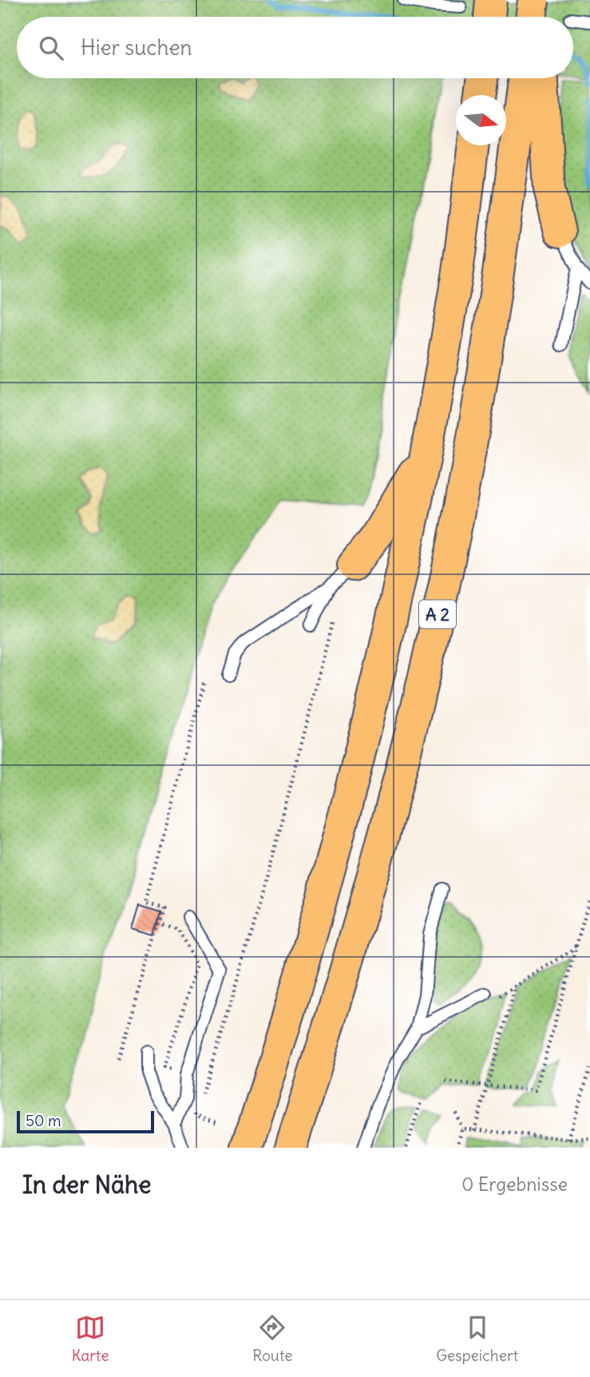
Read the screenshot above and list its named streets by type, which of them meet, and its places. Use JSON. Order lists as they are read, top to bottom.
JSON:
{
  "streets": {
    "highway": ["A 2"]
  },
  "scale_bar": "50 m",
  "north": "right",
  "page": {
    "search": "Hier suchen",
    "scale": "50 m",
    "heading": ["In der Nähe", "0 Ergebnisse"],
    "nav": ["Karte", "Route", "Gespeichert"]
  }
}
